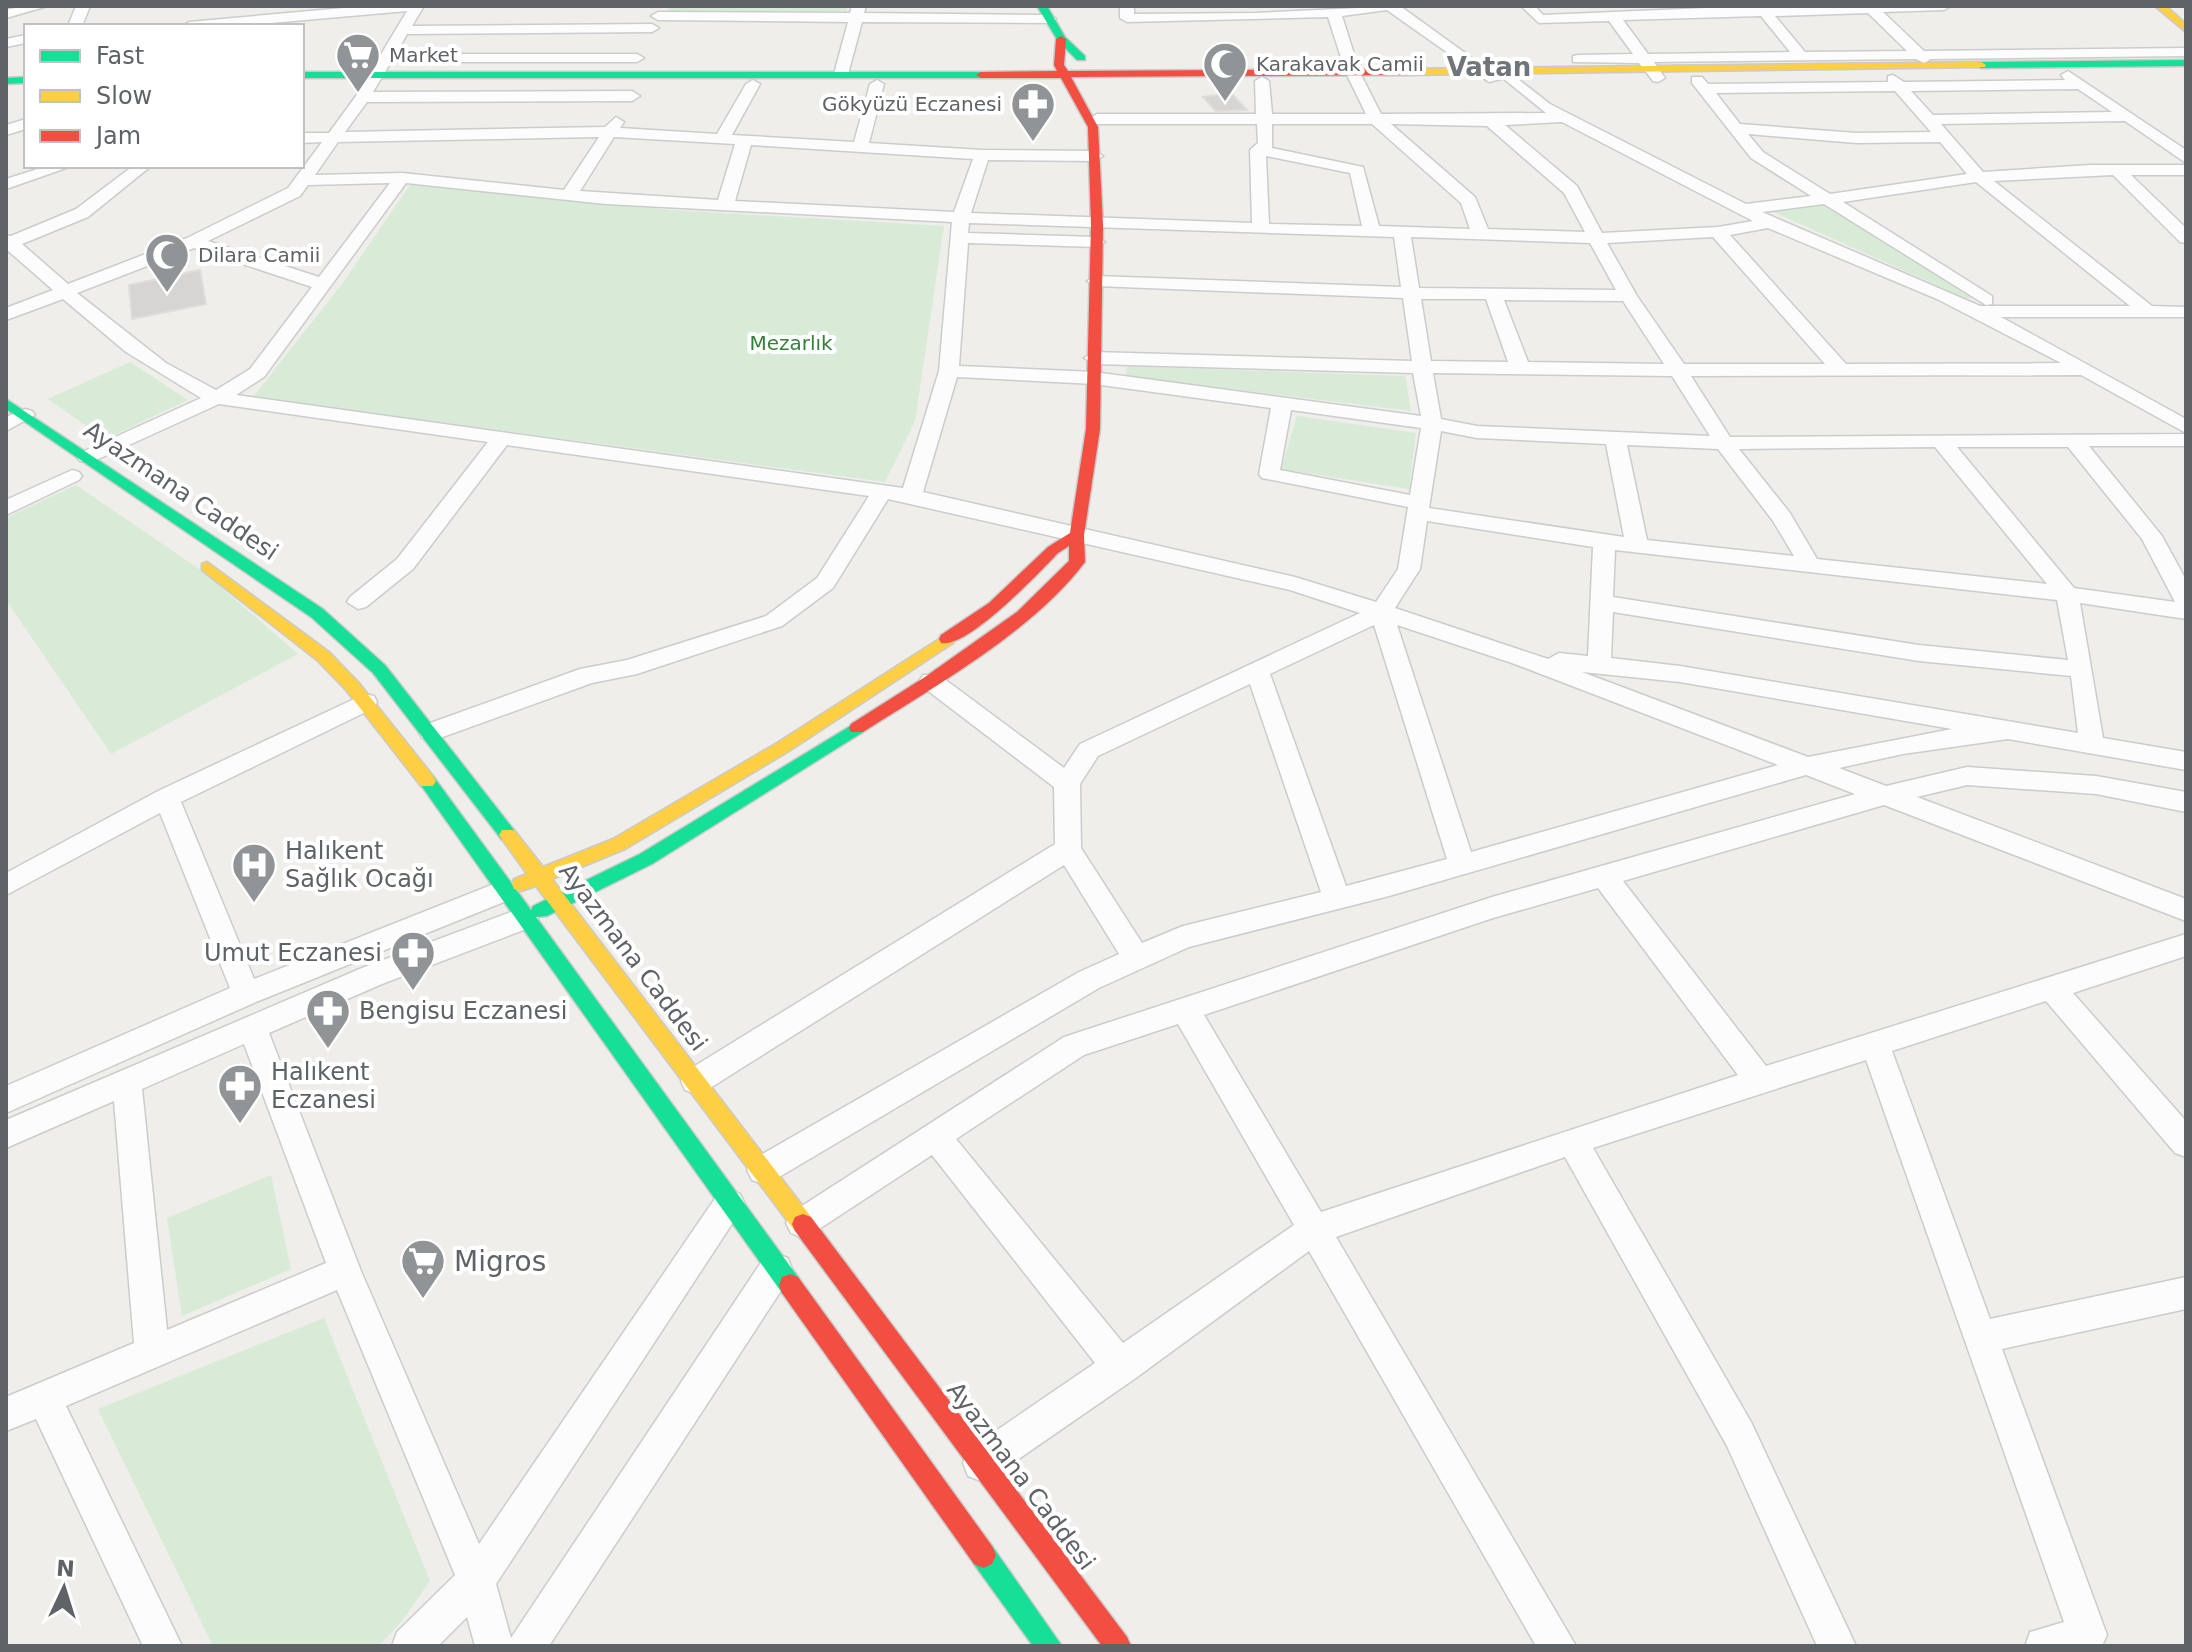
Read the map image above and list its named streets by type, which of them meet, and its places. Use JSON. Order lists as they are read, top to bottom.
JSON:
{
  "streets": {
    "street": ["Ayazmana Caddesi"]
  },
  "districts": ["Vatan"],
  "parks": ["Mezarlık"],
  "places": {
    "supermarket": ["Market", "Migros"],
    "mosque": ["Karakavak Camii", "Dilara Camii"],
    "pharmacy": [
      "Gökyüzü Eczanesi",
      "Umut Eczanesi",
      "Bengisu Eczanesi",
      "Halıkent Eczanesi"
    ],
    "hospital": ["Halıkent Sağlık Ocağı"]
  },
  "legend": ["Fast", "Slow", "Jam"],
  "north": "top"
}
